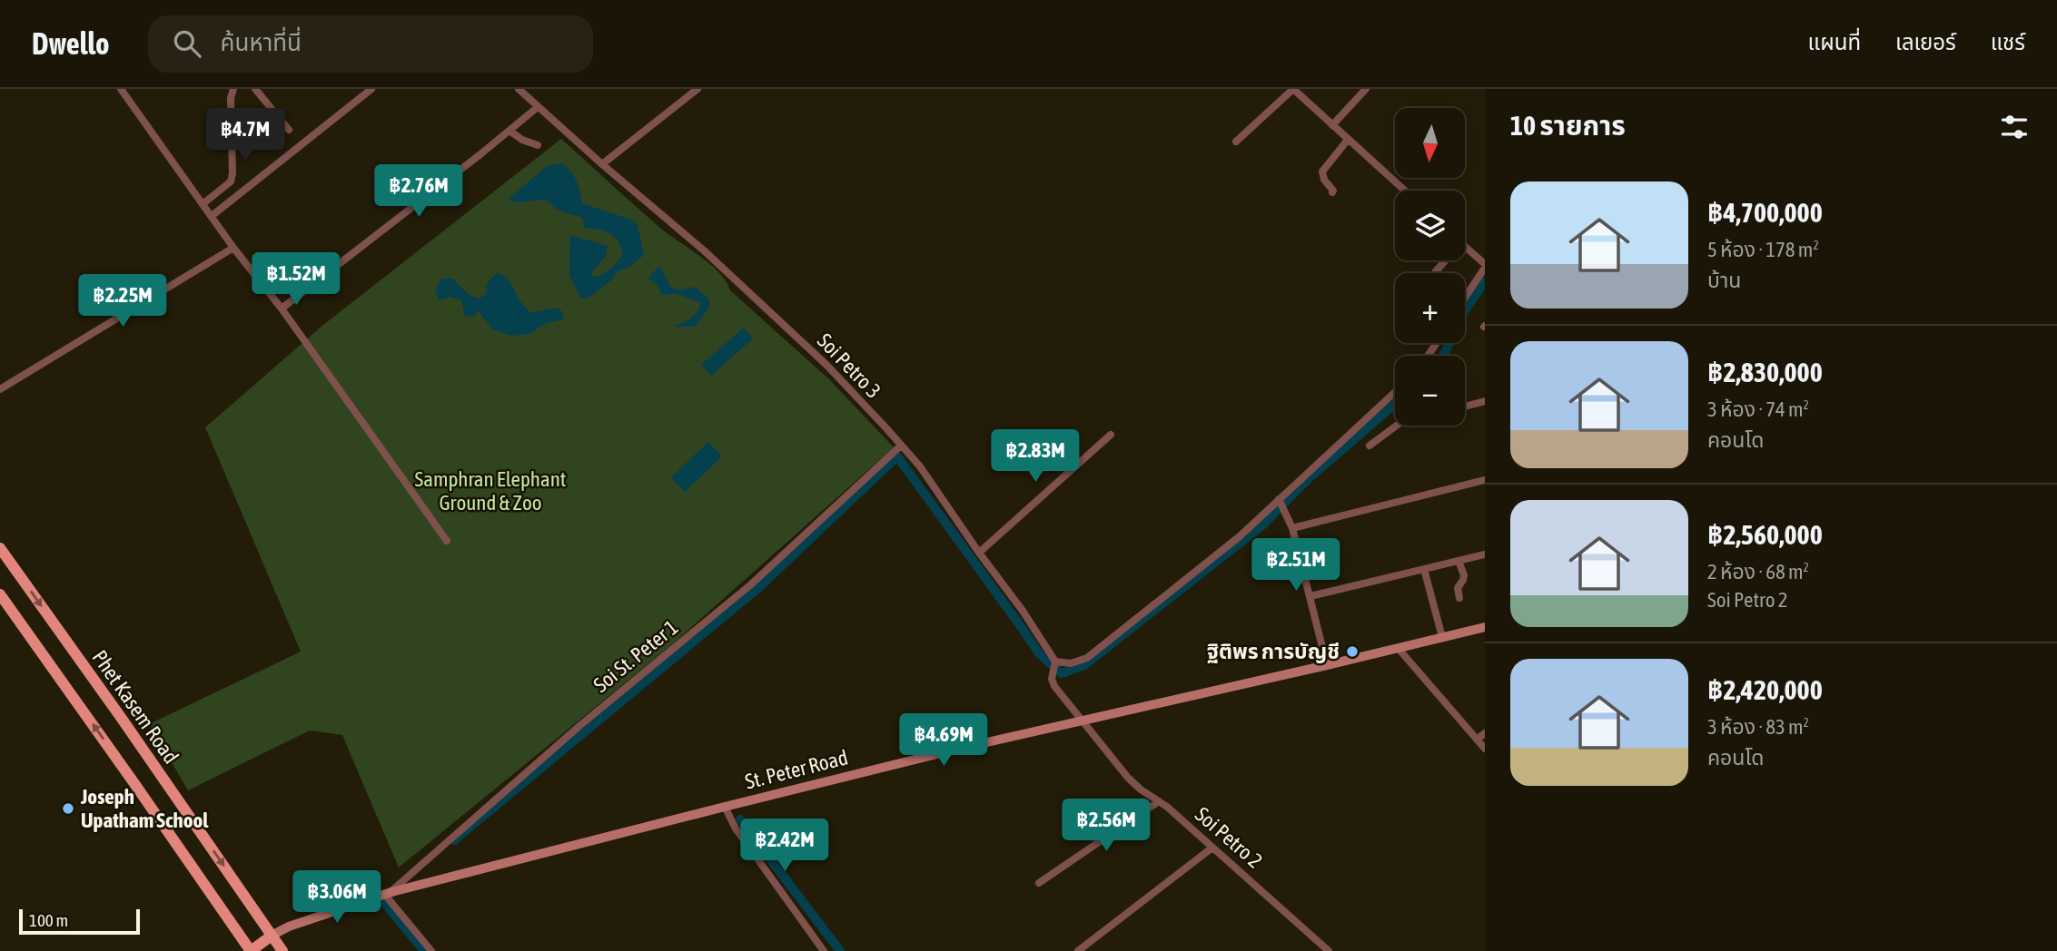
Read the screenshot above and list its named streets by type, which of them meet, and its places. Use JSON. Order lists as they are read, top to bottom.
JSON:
{
  "streets": {
    "main road": ["Phet Kasem Road"],
    "street": [
      "Soi Petro 3",
      "Soi St. Peter 1",
      "St. Peter Road",
      "Soi Petro 2"
    ]
  },
  "crossings": [
    ["Soi Petro 3", "Soi St. Peter 1"],
    ["Soi St. Peter 1", "St. Peter Road"],
    ["Phet Kasem Road", "St. Peter Road"],
    ["St. Peter Road", "Soi Petro 2"]
  ],
  "parks": ["Samphran Elephant Ground & Zoo"],
  "places": ["ฐิติพร การบัญชี", "Joseph Upatham School"],
  "scale_bar": "100 m",
  "north": "bottom",
  "page": {
    "header": "Dwello",
    "search": "ค้นหาที่นี่",
    "nav": ["แผนที่", "เลเยอร์", "แชร์"],
    "heading": "10 รายการ",
    "map_buttons": ["+", "−"],
    "price": [
      "฿4.7M",
      "฿2.76M",
      "฿1.52M",
      "฿2.25M",
      "฿2.83M",
      "฿2.51M",
      "฿4.69M",
      "฿2.56M",
      "฿2.42M",
      "฿3.06M"
    ],
    "list": [
      {
        "name": "฿4,700,000",
        "note": "5 ห้อง · 178 m² · บ้าน"
      },
      {
        "name": "฿2,830,000",
        "note": "3 ห้อง · 74 m² · คอนโด"
      },
      {
        "name": "฿2,560,000",
        "note": "2 ห้อง · 68 m² · Soi Petro 2"
      },
      {
        "name": "฿2,420,000",
        "note": "3 ห้อง · 83 m² · คอนโด"
      }
    ],
    "scale": "100 m"
  }
}
